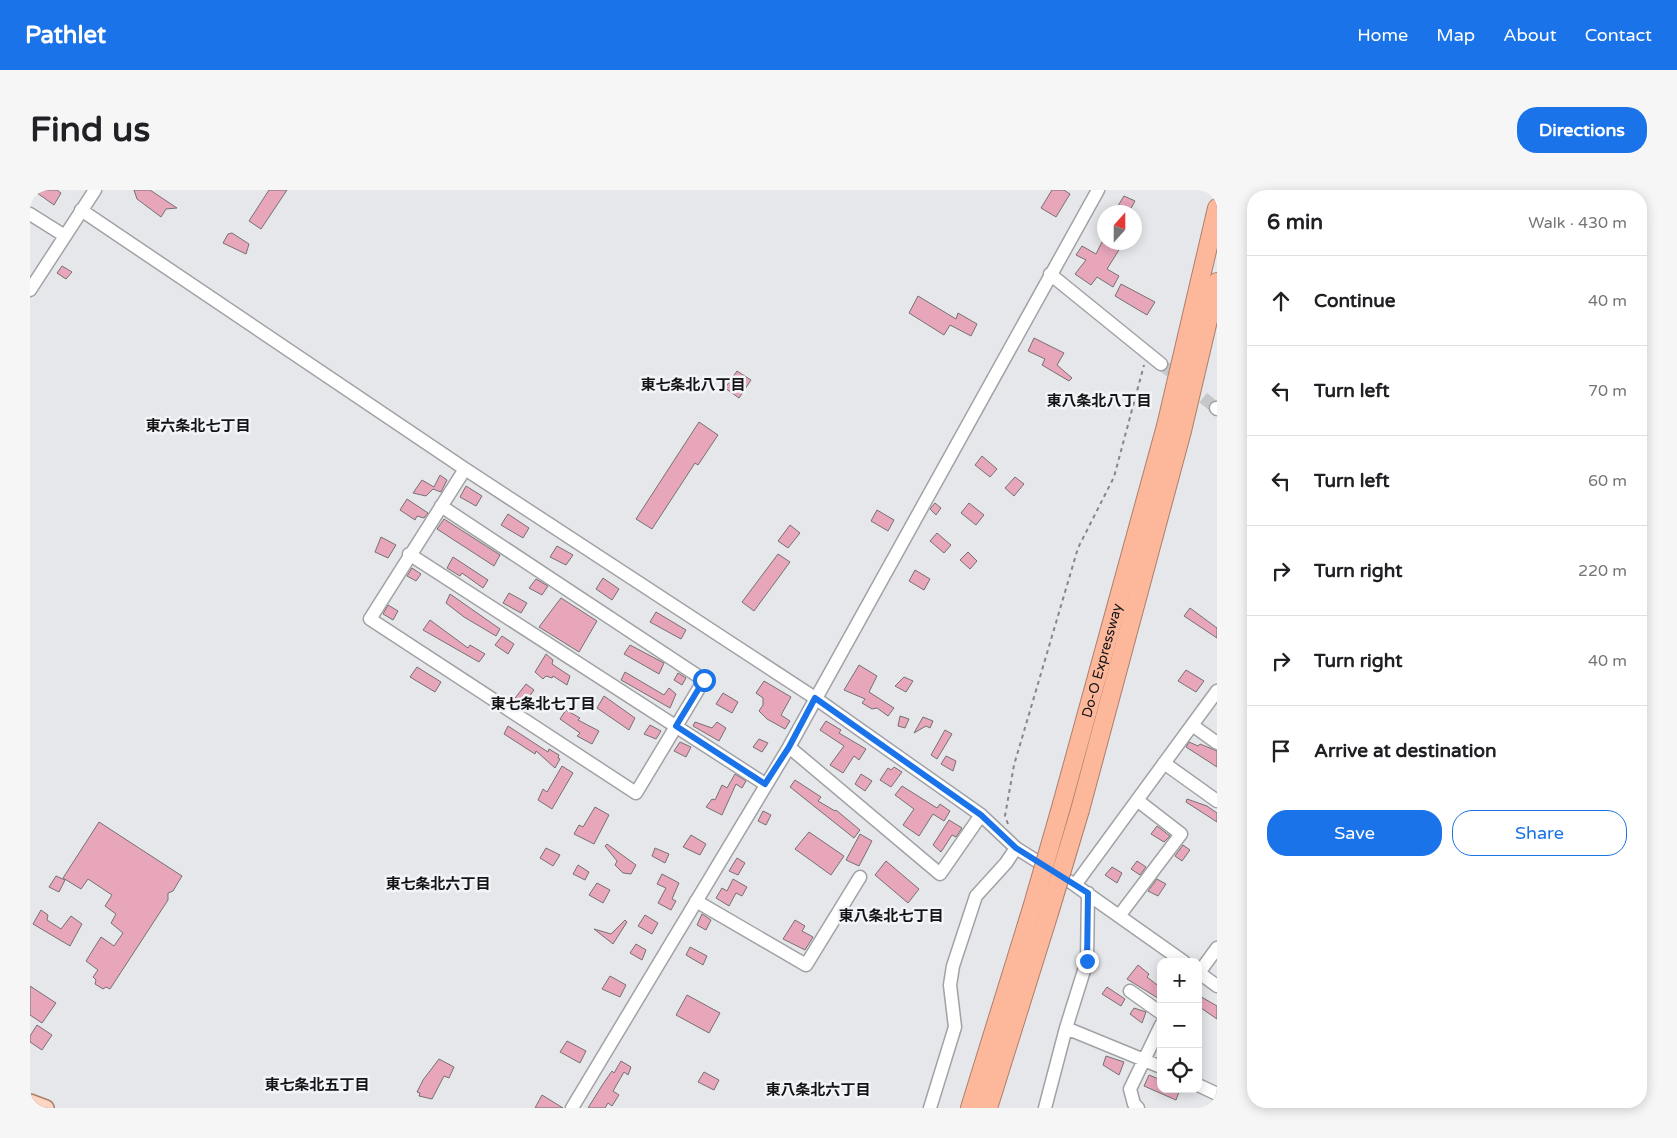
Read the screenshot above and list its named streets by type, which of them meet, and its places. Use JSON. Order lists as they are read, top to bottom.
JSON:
{
  "streets": {
    "highway": ["Do-O Expressway"]
  },
  "districts": [
    "東七条北八丁目",
    "東八条北八丁目",
    "東六条北七丁目",
    "東七条北七丁目",
    "東七条北六丁目",
    "東八条北七丁目",
    "東七条北五丁目",
    "東八条北六丁目"
  ],
  "north": "top",
  "page": {
    "header": "Pathlet",
    "nav": [
      "Home",
      "Map",
      "About",
      "Contact"
    ],
    "buttons": [
      "Directions",
      ["Save", "Share"]
    ],
    "title": "Find us",
    "heading": ["6 min", "Walk · 430 m"],
    "list": [
      ["Continue", "40 m"],
      ["Turn left", "70 m"],
      ["Turn left", "60 m"],
      ["Turn right", "220 m"],
      ["Turn right", "40 m"],
      "Arrive at destination"
    ],
    "map_buttons": ["+", "−"]
  }
}
